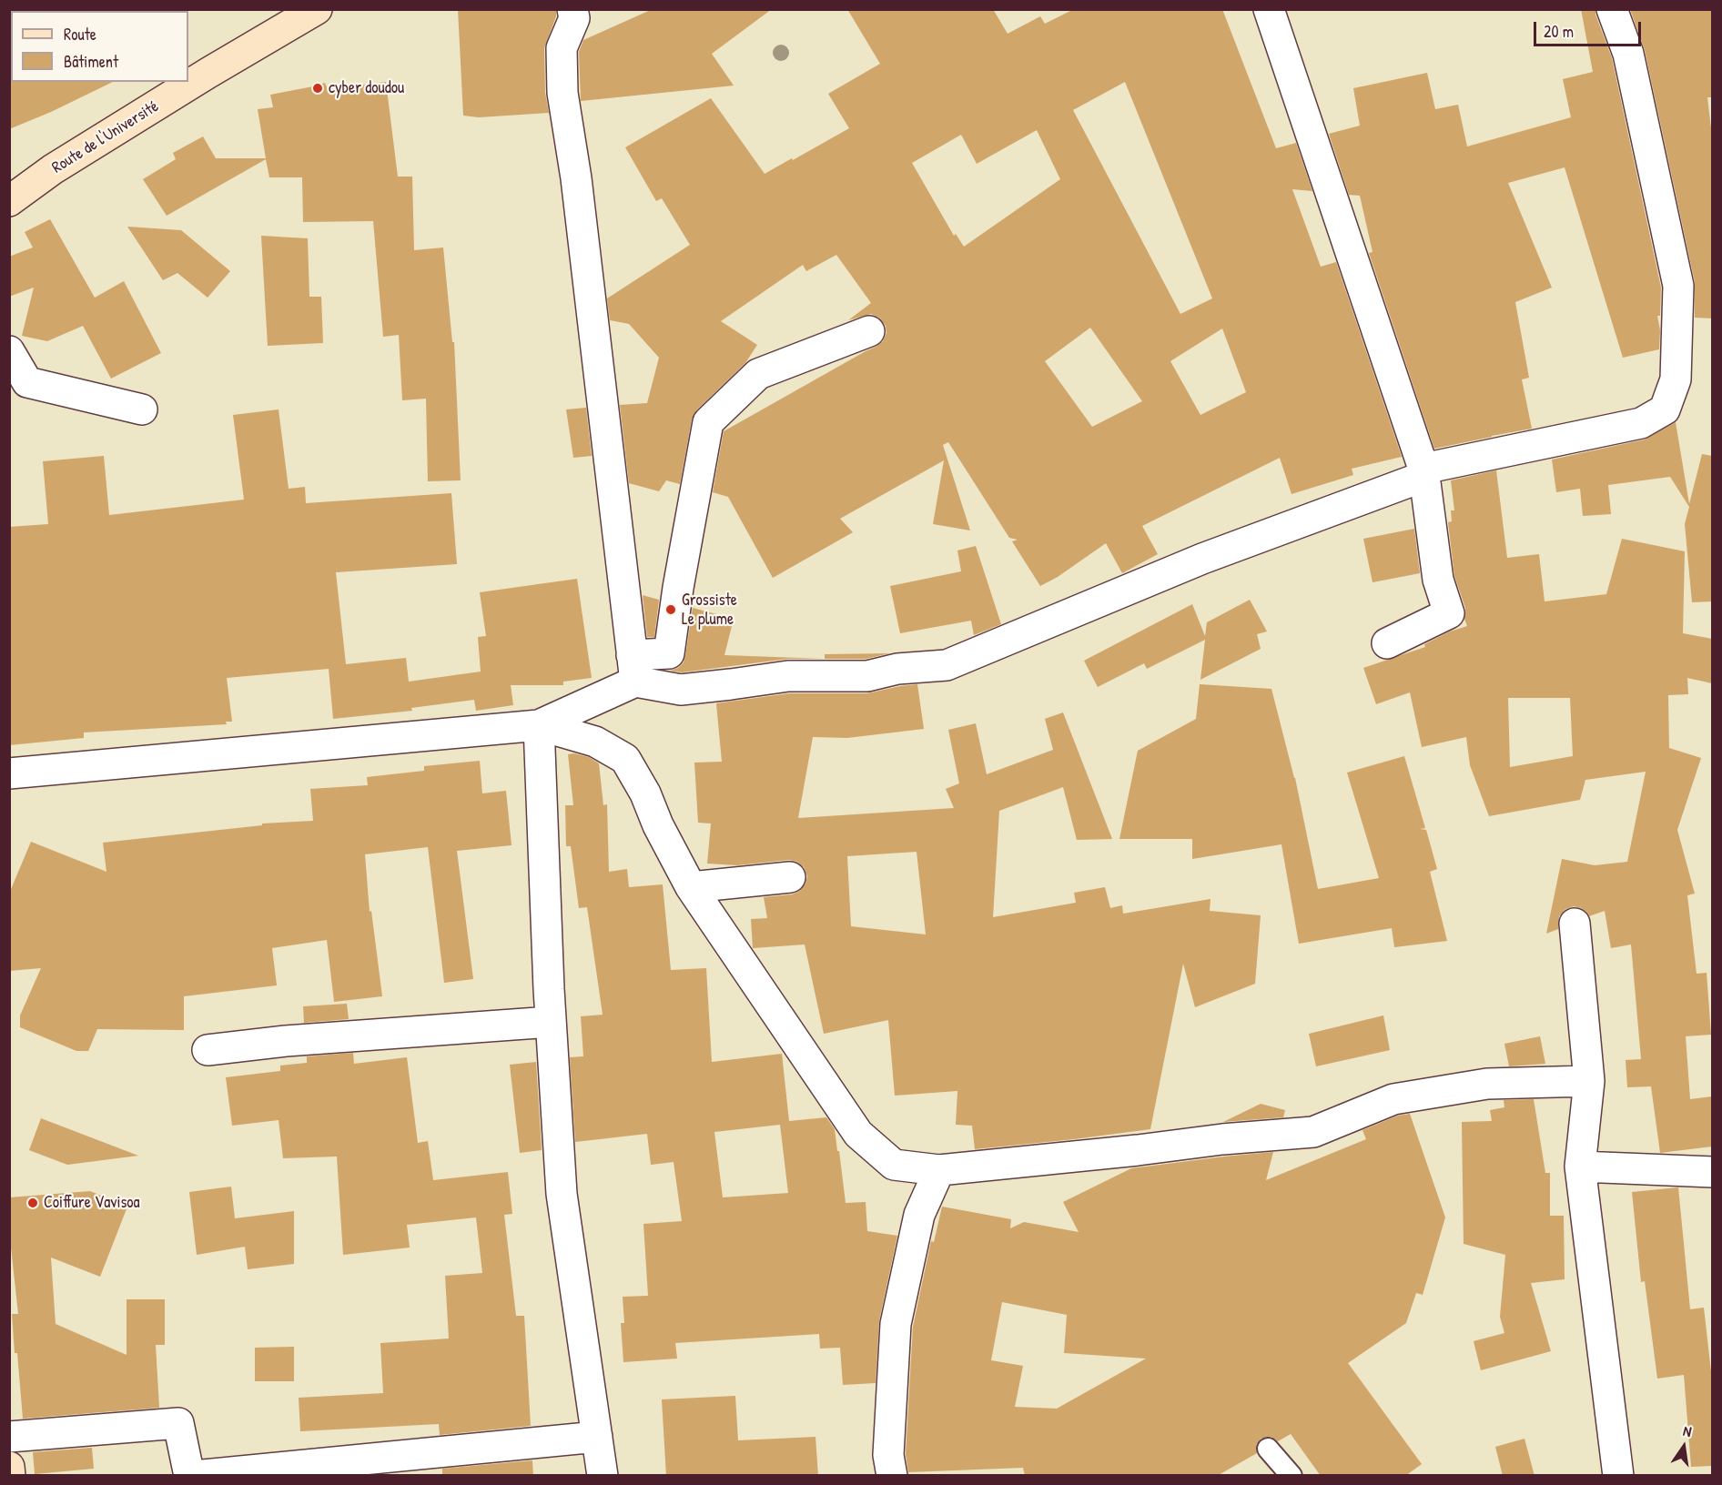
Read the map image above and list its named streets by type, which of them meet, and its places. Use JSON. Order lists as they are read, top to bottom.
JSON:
{
  "streets": {
    "main road": ["Route de l'Université"]
  },
  "places": ["cyber doudou", "Grossiste Le plume", "Coiffure Vavisoa"],
  "legend": ["Route", "Bâtiment"],
  "scale_bar": "20 m",
  "north": "top"
}
